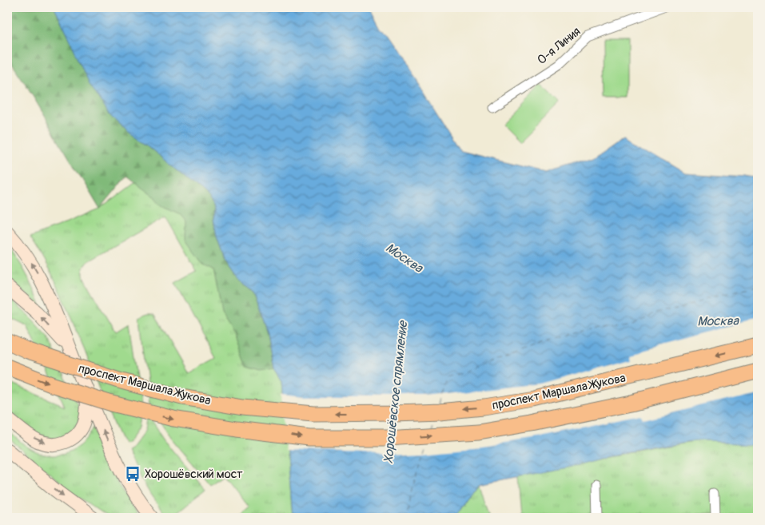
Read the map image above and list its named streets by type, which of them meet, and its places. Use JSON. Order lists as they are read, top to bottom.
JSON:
{
  "streets": {
    "main road": ["проспект Маршала Жукова"],
    "street": ["0-я Линия"]
  },
  "water": ["Москва", "Хорошёвское спрямление"],
  "places": {
    "bus stop": ["Хорошёвский мост"]
  }
}
